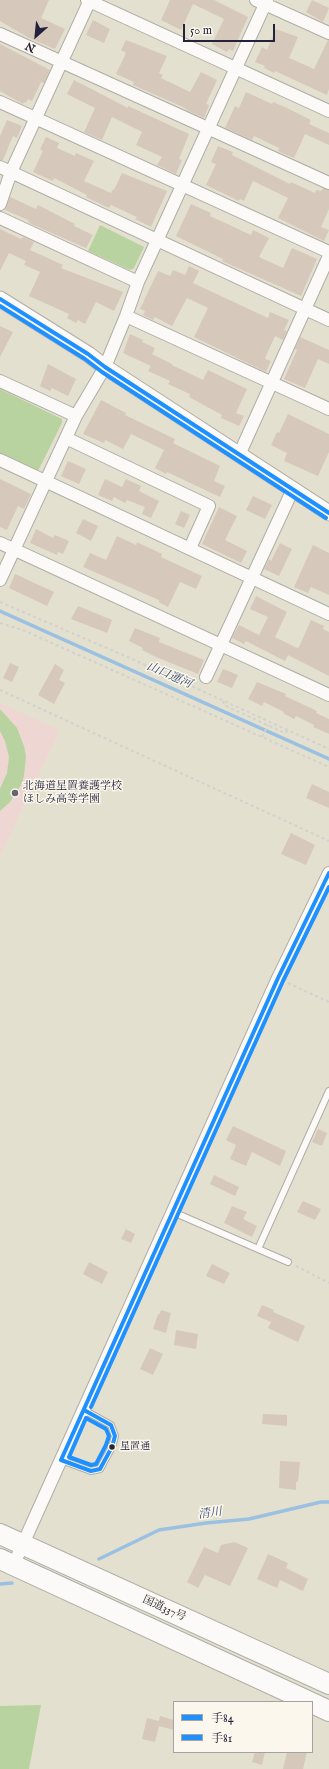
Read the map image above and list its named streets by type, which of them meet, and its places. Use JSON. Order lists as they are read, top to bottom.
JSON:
{
  "streets": {
    "highway": ["国道337号"]
  },
  "water": ["山口運河", "清川"],
  "places": ["北海道星置養護学校 ほしみ高等学園", "星置通"],
  "lines": ["transit line 手84", "transit line 手81"],
  "legend": ["手84", "手81"],
  "scale_bar": "50 m",
  "north": "bottom left"
}
